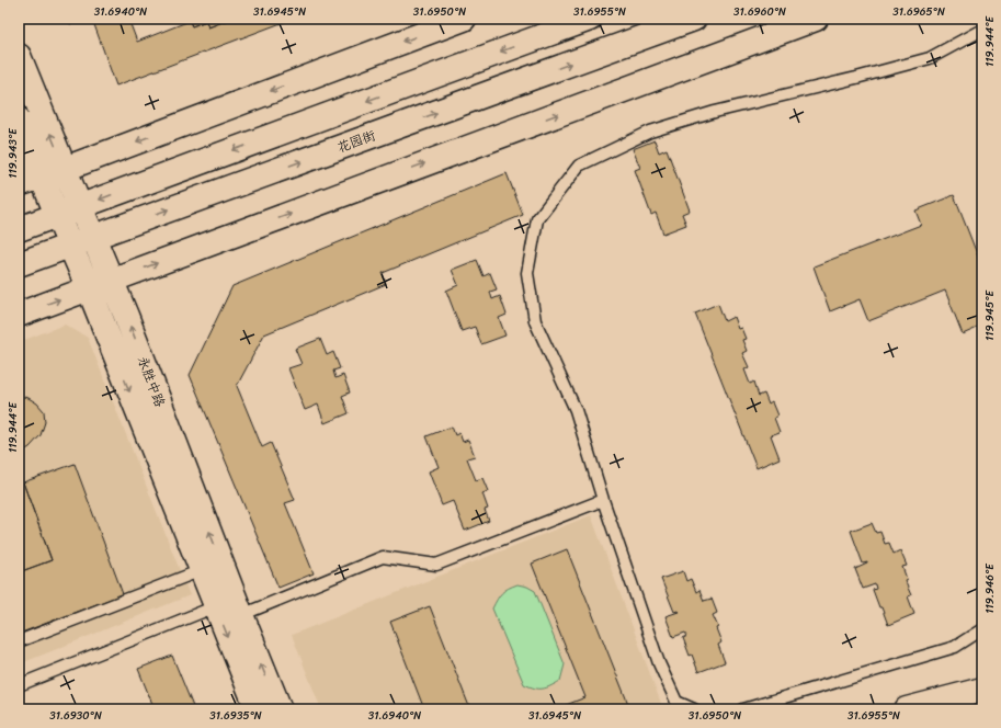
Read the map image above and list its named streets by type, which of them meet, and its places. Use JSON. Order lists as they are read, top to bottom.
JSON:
{
  "streets": {
    "street": ["花园街", "永胜中路"]
  },
  "crossings": [
    ["花园街", "永胜中路"]
  ],
  "coordinates": [
    "31.6940°N",
    "31.6945°N",
    "31.6950°N",
    "31.6955°N",
    "31.6960°N",
    "31.6965°N",
    "119.944°E",
    "119.943°E",
    "119.945°E",
    "119.946°E",
    "31.6930°N",
    "31.6935°N"
  ]
}
